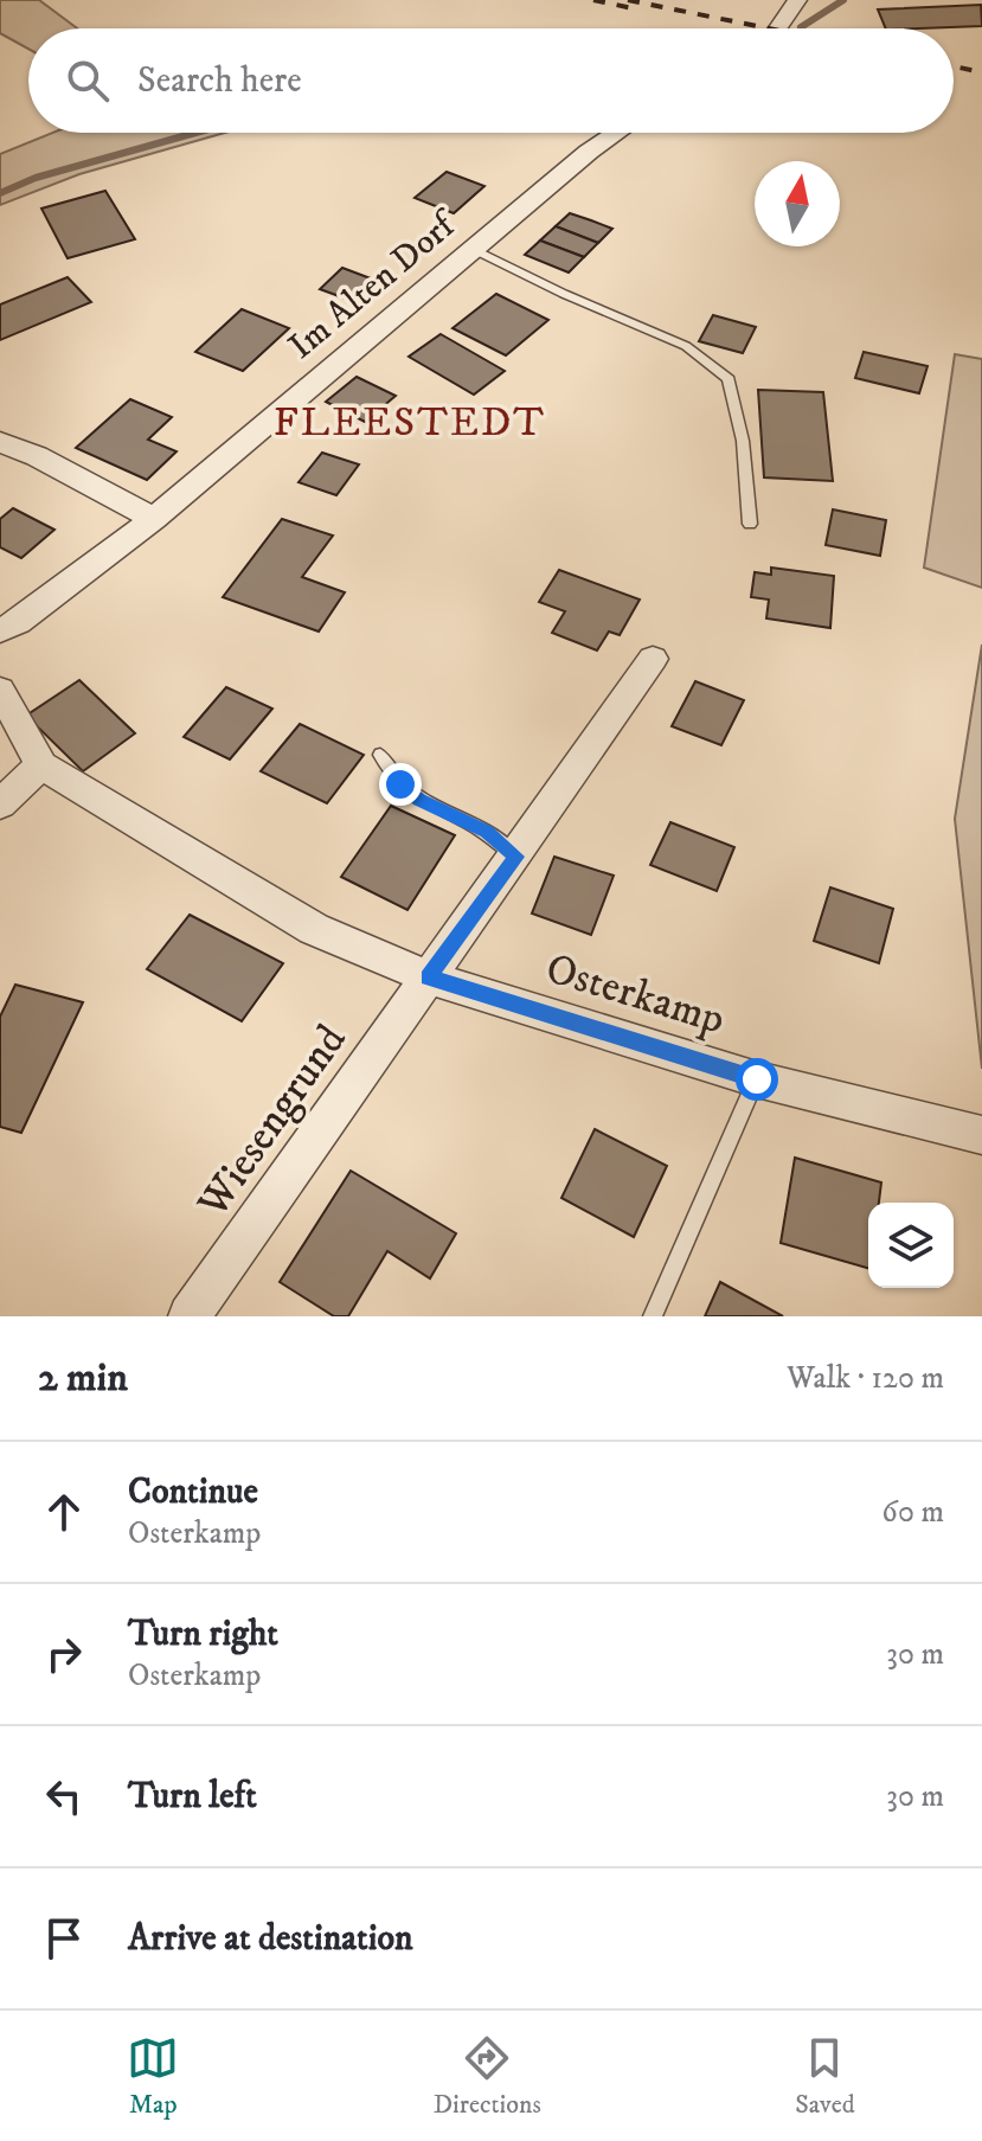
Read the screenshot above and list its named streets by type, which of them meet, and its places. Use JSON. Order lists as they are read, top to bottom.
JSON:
{
  "streets": {
    "street": ["Im Alten Dorf", "Osterkamp", "Wiesengrund"]
  },
  "crossings": [
    ["Osterkamp", "Wiesengrund"]
  ],
  "districts": ["FLEESTEDT"],
  "north": "top",
  "page": {
    "search": "Search here",
    "heading": ["2 min", "Walk · 120 m"],
    "list": [
      ["Continue", "Osterkamp", "60 m"],
      ["Turn right", "Osterkamp", "30 m"],
      ["Turn left", "30 m"],
      "Arrive at destination"
    ],
    "nav": ["Map", "Directions", "Saved"]
  }
}
